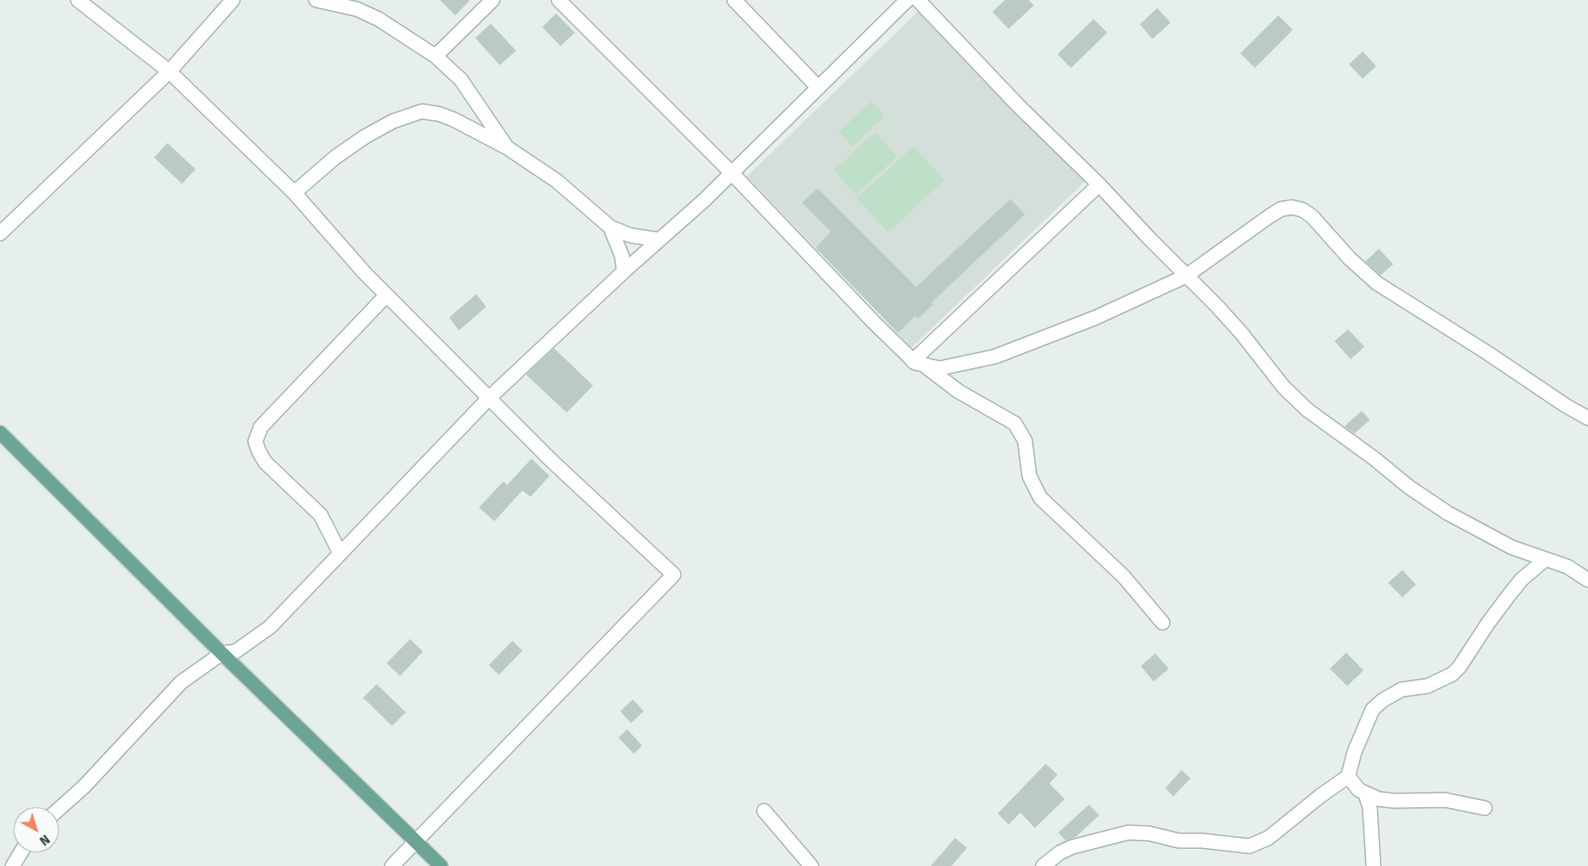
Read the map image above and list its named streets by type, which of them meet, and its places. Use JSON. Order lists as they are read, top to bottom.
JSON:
{
  "north": "bottom right"
}
